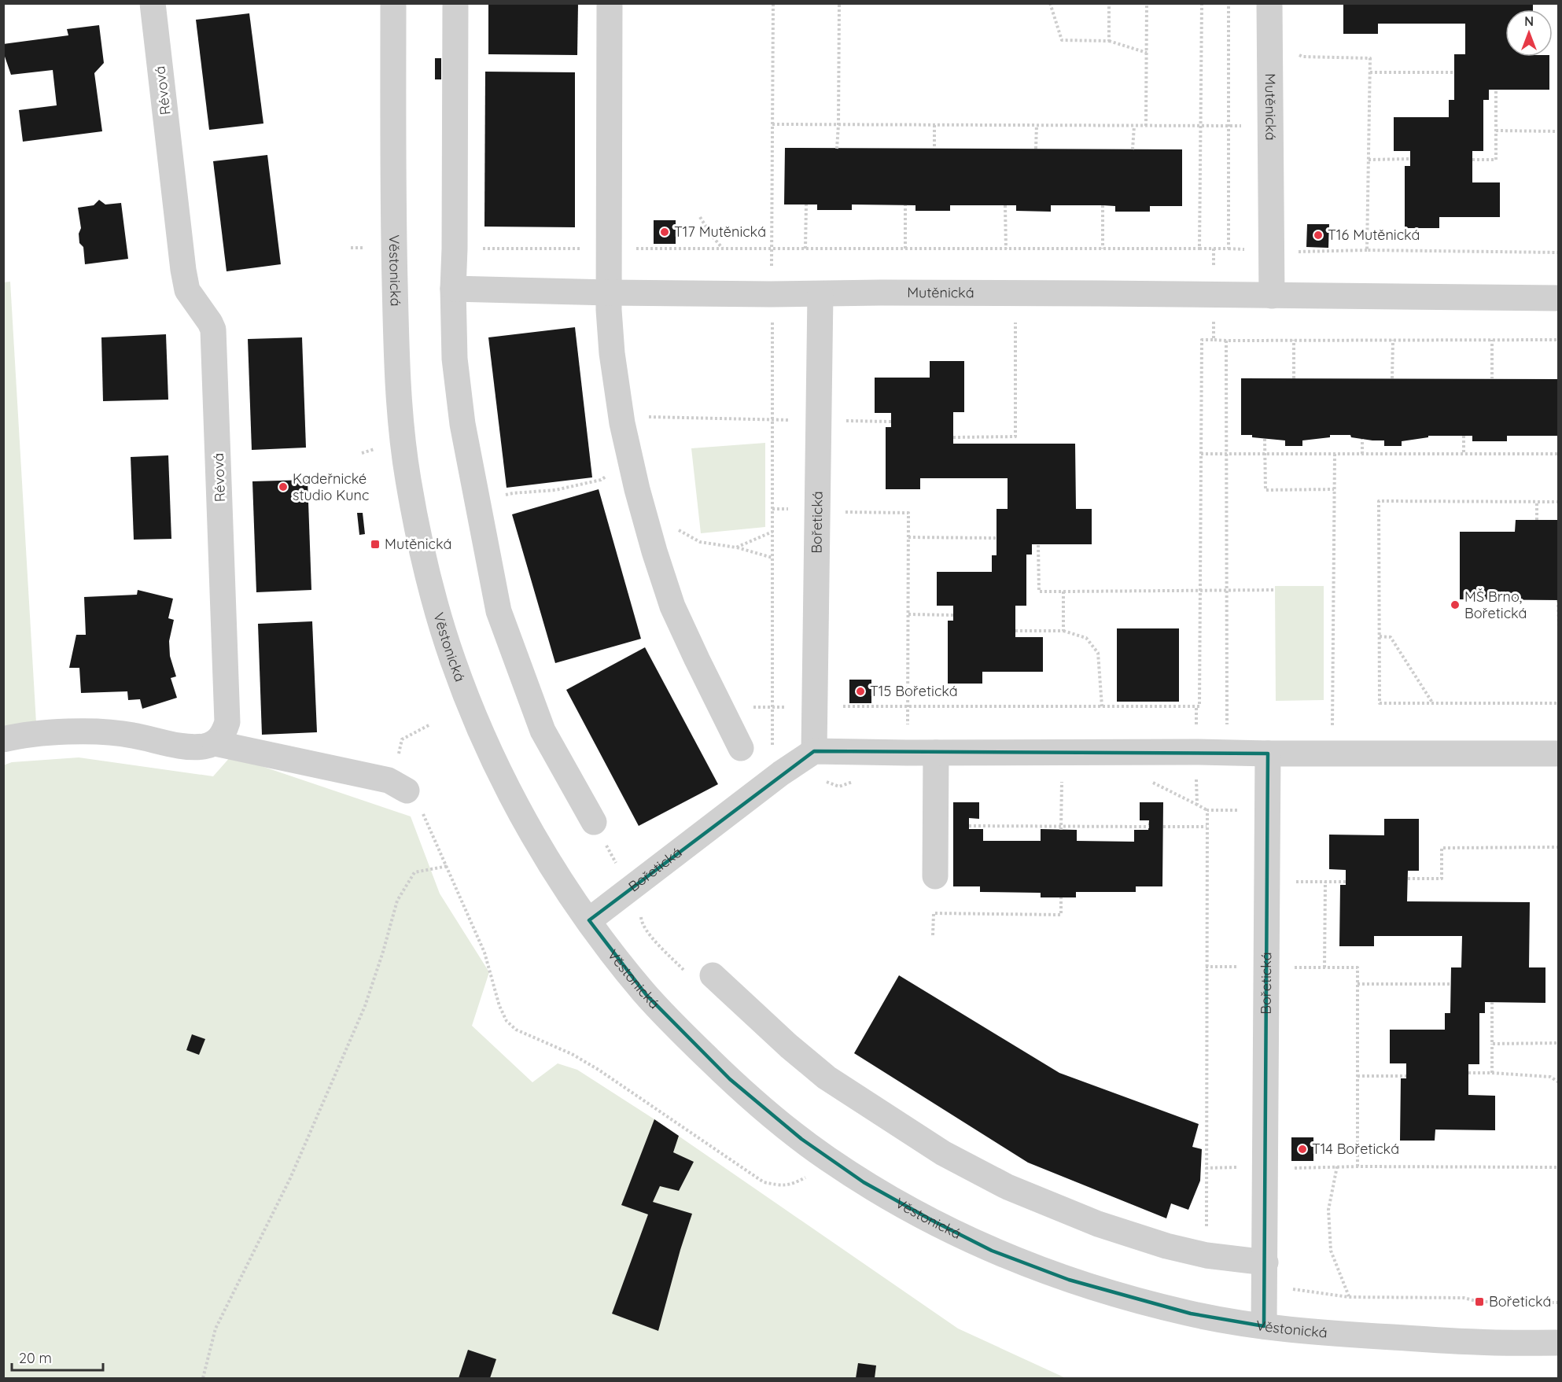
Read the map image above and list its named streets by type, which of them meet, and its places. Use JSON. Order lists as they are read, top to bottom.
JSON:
{
  "streets": {
    "street": [
      "Révová",
      "Mutěnická",
      "Věstonická",
      "Bořetická"
    ]
  },
  "crossings": [
    ["Mutěnická", "Bořetická"],
    ["Věstonická", "Bořetická"]
  ],
  "places": {
    "other": [
      "T17 Mutěnická",
      "T16 Mutěnická",
      "Kadeřnické studio Kunc",
      "MŠ Brno, Bořetická",
      "T15 Bořetická",
      "T14 Bořetická"
    ],
    "transit": ["Mutěnická", "Bořetická"]
  },
  "scale_bar": "20 m",
  "north": "top"
}
